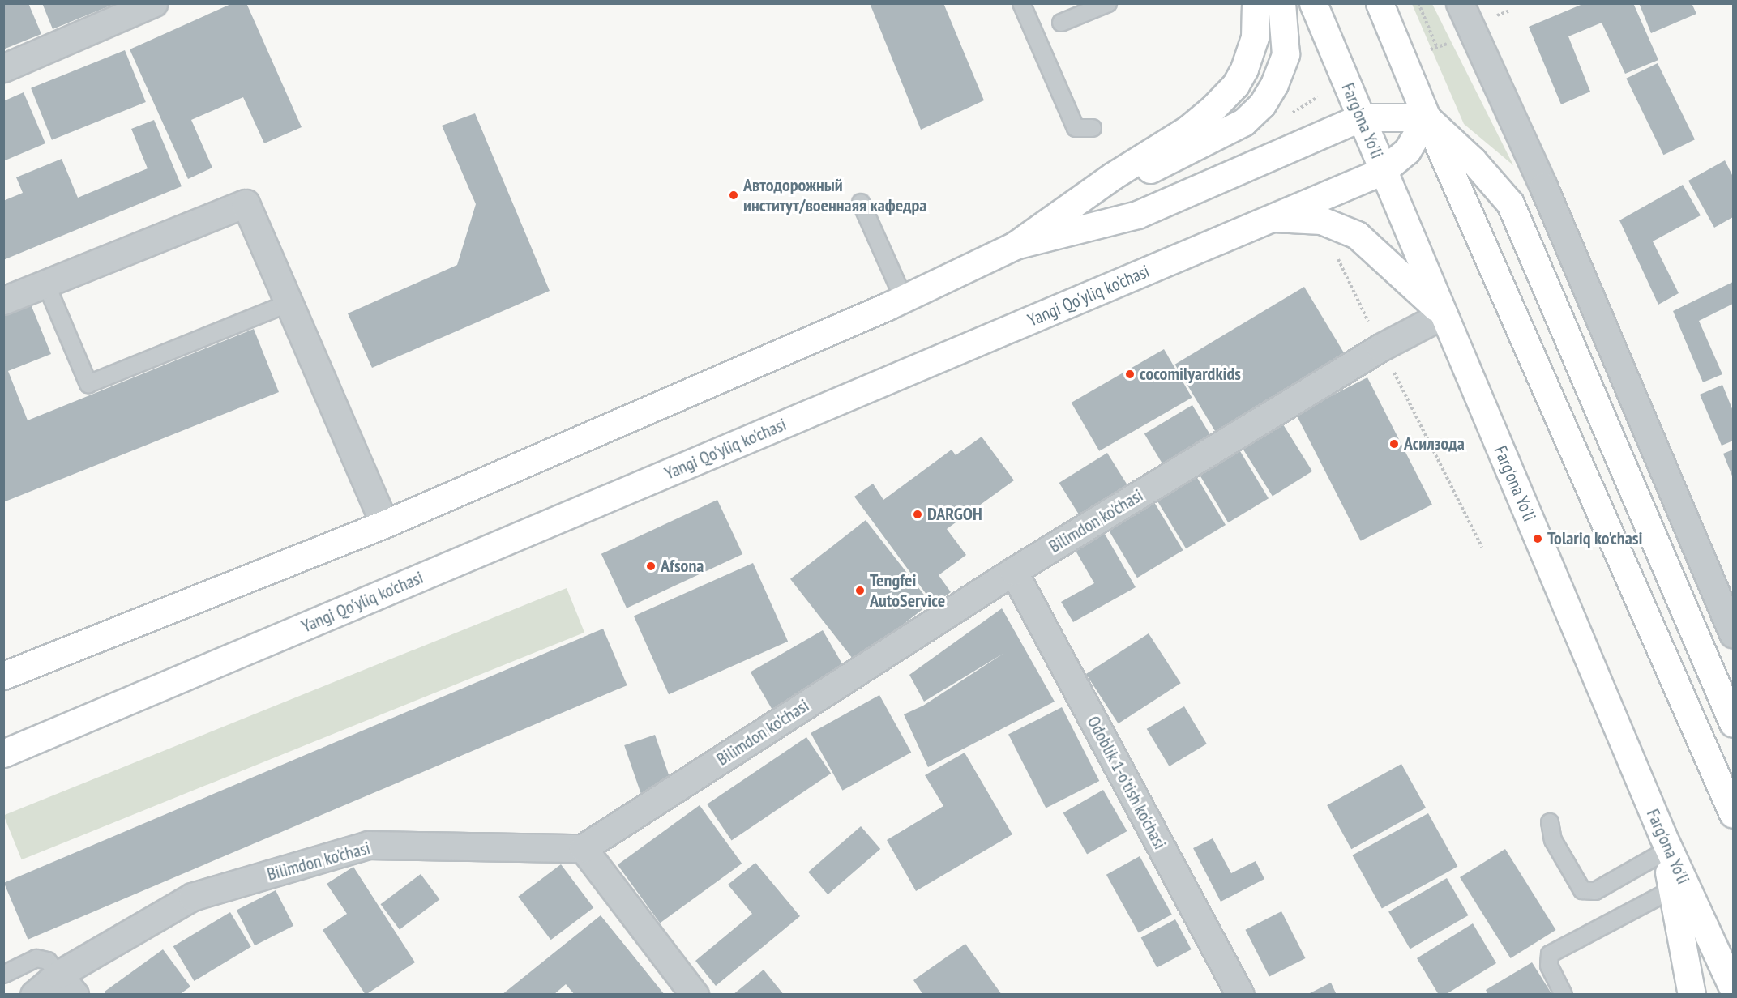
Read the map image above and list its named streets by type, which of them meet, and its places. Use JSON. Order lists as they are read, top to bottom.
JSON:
{
  "streets": {
    "main road": ["Farg'ona Yo'li", "Yangi Qo'yliq ko'chasi"],
    "street": ["Bilimdon ko'chasi", "Odoblik 1-o'tish ko'chasi"]
  },
  "crossings": [
    ["Farg'ona Yo'li", "Yangi Qo'yliq ko'chasi"],
    ["Farg'ona Yo'li", "Bilimdon ko'chasi"],
    ["Bilimdon ko'chasi", "Odoblik 1-o'tish ko'chasi"]
  ],
  "places": [
    "Автодорожный институт/военнаяя кафедра",
    "cocomilyardkids",
    "Асилзода",
    "DARGOH",
    "Tolariq ko'chasi",
    "Afsona",
    "Tengfei AutoService"
  ]
}
